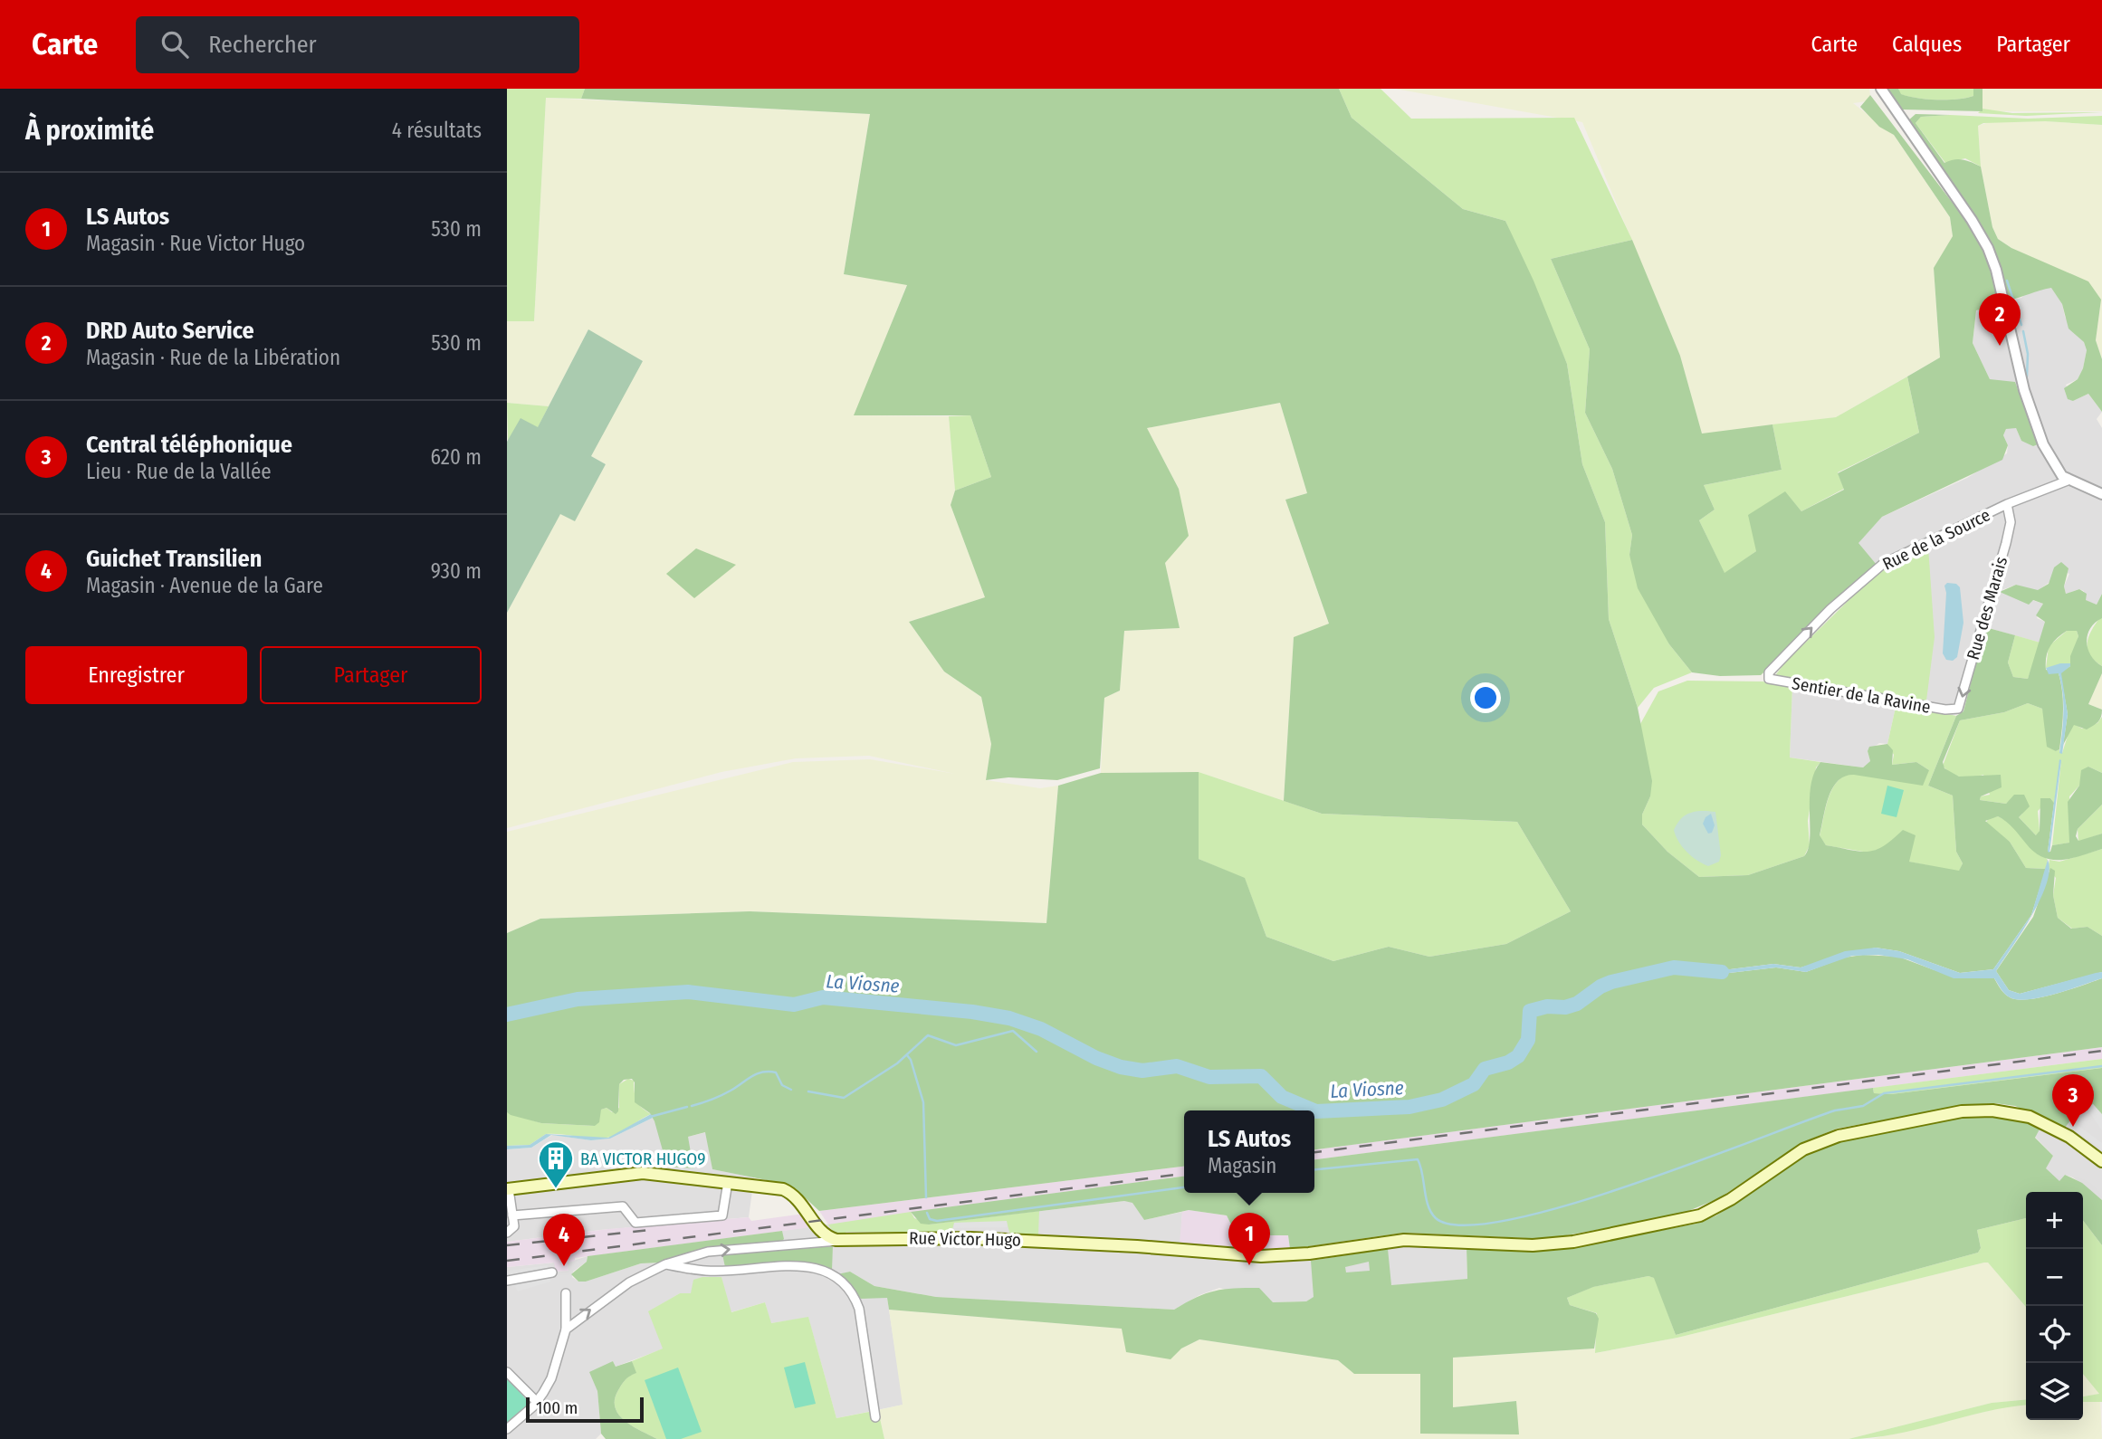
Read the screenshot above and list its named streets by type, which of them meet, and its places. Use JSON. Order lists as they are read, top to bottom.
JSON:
{
  "streets": {
    "main road": ["Rue Victor Hugo"],
    "street": ["Rue de la Source", "Rue des Marais", "Sentier de la Ravine"]
  },
  "crossings": [
    ["Rue de la Source", "Rue des Marais"],
    ["Rue de la Source", "Sentier de la Ravine"],
    ["Rue des Marais", "Sentier de la Ravine"]
  ],
  "one_way": ["Rue de la Source", "Rue des Marais"],
  "water": ["La Viosne"],
  "places": {
    "building": ["BA VICTOR HUGO9"]
  },
  "scale_bar": "100 m",
  "page": {
    "header": "Carte",
    "search": "Rechercher",
    "nav": ["Carte", "Calques", "Partager"],
    "heading": ["À proximité", "4 résultats"],
    "list": [
      {
        "mark": "1",
        "name": "LS Autos",
        "note": "Magasin · Rue Victor Hugo",
        "value": "530 m"
      },
      {
        "mark": "2",
        "name": "DRD Auto Service",
        "note": "Magasin · Rue de la Libération",
        "value": "530 m"
      },
      {
        "mark": "3",
        "name": "Central téléphonique",
        "note": "Lieu · Rue de la Vallée",
        "value": "620 m"
      },
      {
        "mark": "4",
        "name": "Guichet Transilien",
        "note": "Magasin · Avenue de la Gare",
        "value": "930 m"
      }
    ],
    "pins": [
      "2",
      "3",
      "1",
      "4"
    ],
    "buttons": ["Enregistrer", "Partager"],
    "popup": ["LS Autos", "Magasin"],
    "map_buttons": ["+", "−"],
    "scale": "100 m"
  }
}
